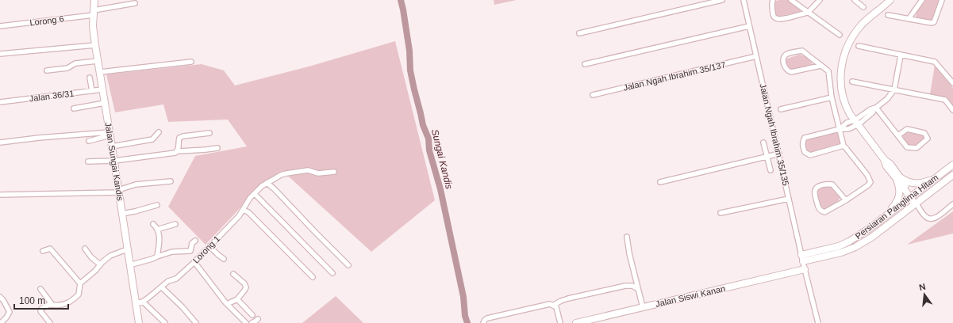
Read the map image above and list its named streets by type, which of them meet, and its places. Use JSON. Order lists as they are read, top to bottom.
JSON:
{
  "streets": {
    "street": [
      "Lorong 6",
      "Jalan Ngah Ibrahim 35/137",
      "Jalan 36/31",
      "Jalan Ngah Ibrahim 35/135",
      "Jalan Sungai Kandis",
      "Persiaran Panglima Hitam",
      "Lorong 1",
      "Jalan Siswi Kanan"
    ]
  },
  "crossings": [
    ["Lorong 6", "Jalan Sungai Kandis"],
    ["Jalan Ngah Ibrahim 35/137", "Jalan Ngah Ibrahim 35/135"],
    ["Jalan 36/31", "Jalan Sungai Kandis"],
    ["Jalan Ngah Ibrahim 35/135", "Persiaran Panglima Hitam"],
    ["Jalan Ngah Ibrahim 35/135", "Jalan Siswi Kanan"],
    ["Jalan Sungai Kandis", "Lorong 1"]
  ],
  "water": ["Sungai Kandis"],
  "scale_bar": "100 m",
  "north": "top"
}
